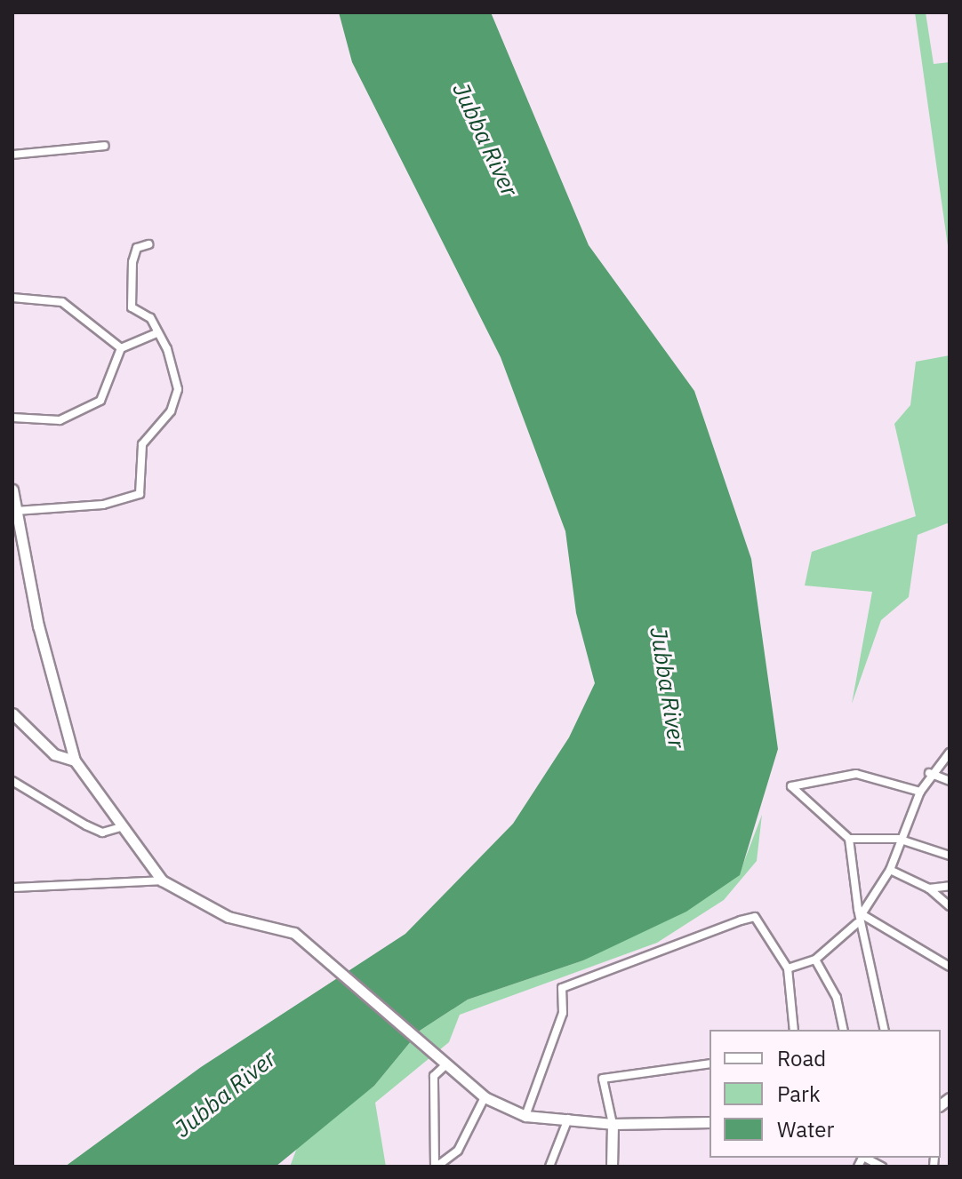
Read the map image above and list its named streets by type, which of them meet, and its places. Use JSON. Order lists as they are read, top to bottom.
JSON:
{
  "water": ["Jubba River"],
  "legend": ["Road", "Park", "Water"]
}
